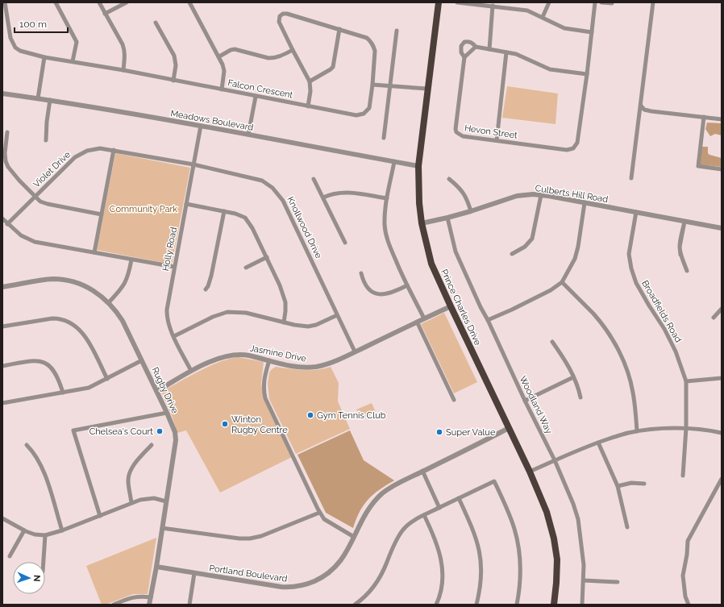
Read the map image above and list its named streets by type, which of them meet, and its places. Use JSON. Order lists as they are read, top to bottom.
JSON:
{
  "streets": {
    "highway": ["Prince Charles Drive"],
    "street": [
      "Falcon Crescent",
      "Meadows Boulevard",
      "Hevon Street",
      "Violet Drive",
      "Culberts Hill Road",
      "Knollwood Drive",
      "Holly Road",
      "Broadfields Road",
      "Jasmine Drive",
      "Rugby Drive",
      "Woodland Way",
      "Portland Boulevard"
    ]
  },
  "crossings": [
    ["Meadows Boulevard", "Holly Road"],
    ["Meadows Boulevard", "Prince Charles Drive"],
    ["Violet Drive", "Knollwood Drive"],
    ["Violet Drive", "Holly Road"],
    ["Culberts Hill Road", "Prince Charles Drive"],
    ["Culberts Hill Road", "Broadfields Road"],
    ["Culberts Hill Road", "Woodland Way"],
    ["Knollwood Drive", "Holly Road"],
    ["Knollwood Drive", "Jasmine Drive"],
    ["Holly Road", "Jasmine Drive"],
    ["Prince Charles Drive", "Jasmine Drive"],
    ["Prince Charles Drive", "Portland Boulevard"],
    ["Jasmine Drive", "Rugby Drive"],
    ["Rugby Drive", "Portland Boulevard"]
  ],
  "parks": ["Community Park"],
  "places": [
    "Gym Tennis Club",
    "Winton Rugby Centre",
    "Chelsea's Court",
    "Super Value"
  ],
  "scale_bar": "100 m",
  "north": "right"
}
